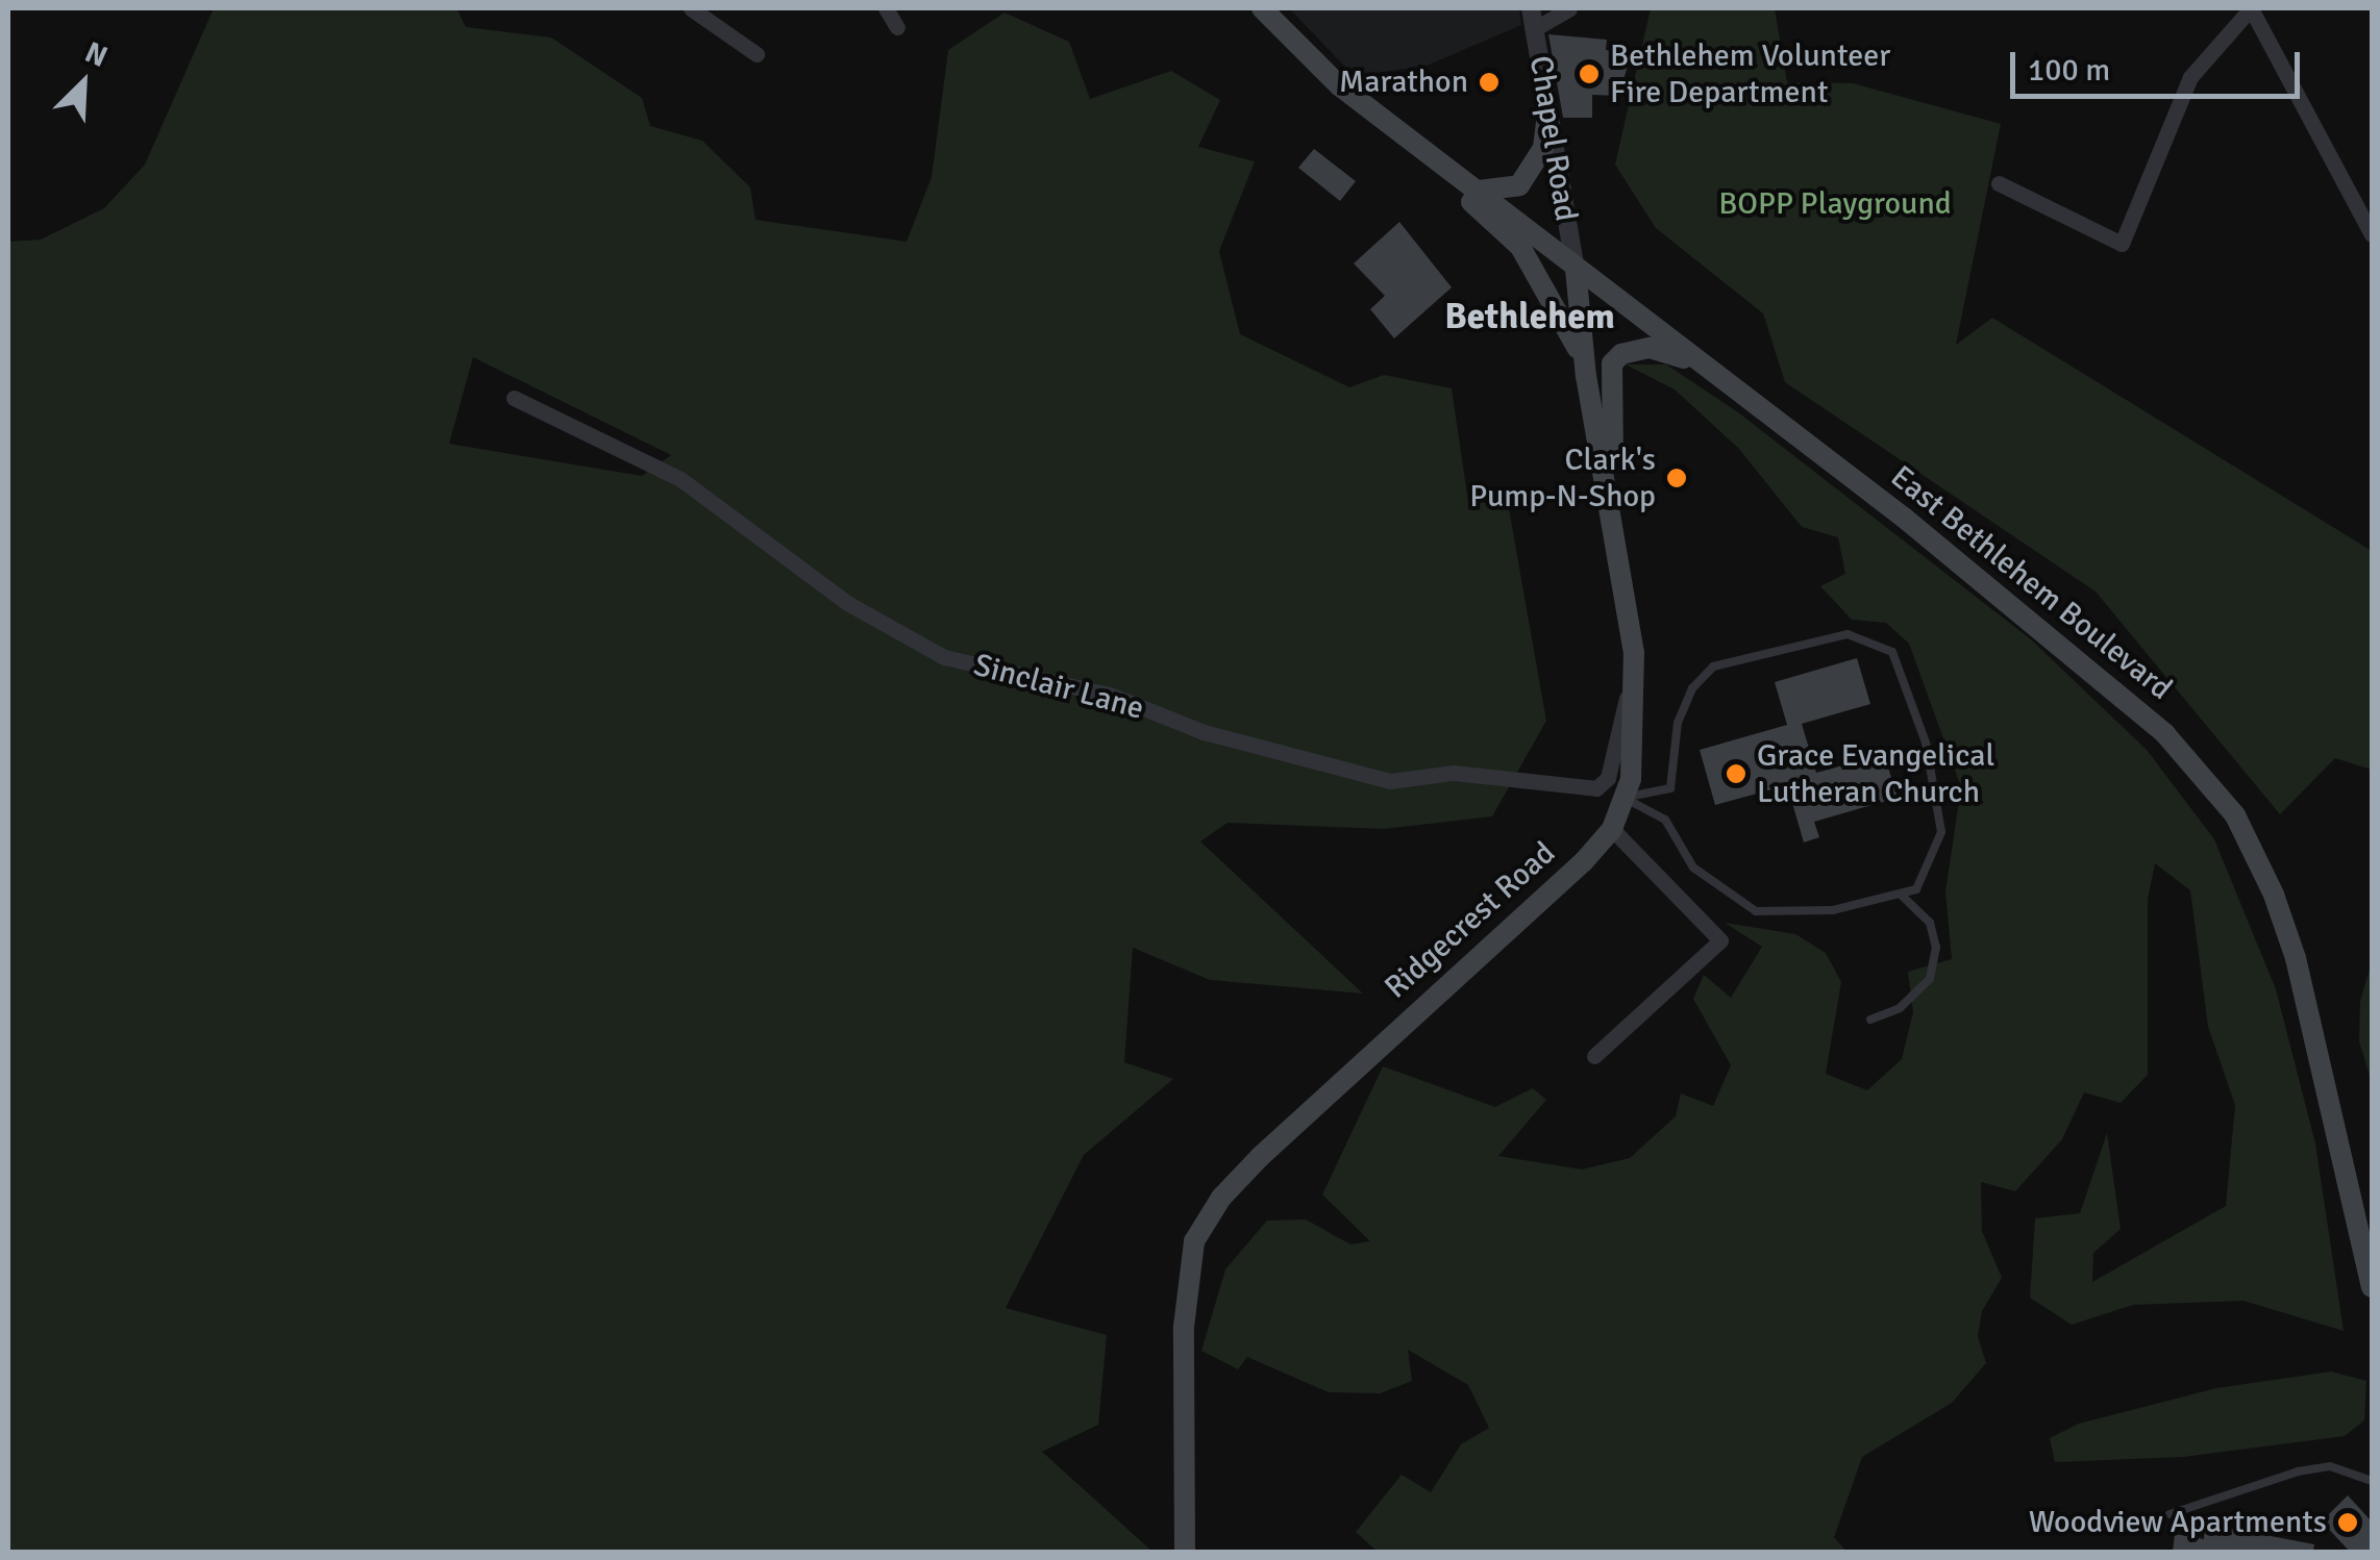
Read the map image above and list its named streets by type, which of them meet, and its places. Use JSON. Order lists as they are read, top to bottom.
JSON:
{
  "streets": {
    "main road": ["East Bethlehem Boulevard", "Ridgecrest Road"],
    "street": ["Chapel Road", "Sinclair Lane"]
  },
  "crossings": [
    ["Chapel Road", "East Bethlehem Boulevard"],
    ["Chapel Road", "Ridgecrest Road"],
    ["East Bethlehem Boulevard", "Ridgecrest Road"],
    ["Sinclair Lane", "Ridgecrest Road"]
  ],
  "districts": ["Bethlehem"],
  "parks": ["BOPP Playground"],
  "places": [
    "Bethlehem Volunteer Fire Department",
    "Marathon",
    "Clark's Pump-N-Shop",
    "Grace Evangelical Lutheran Church",
    "Woodview Apartments"
  ],
  "scale_bar": "100 m",
  "north": "top right"
}
